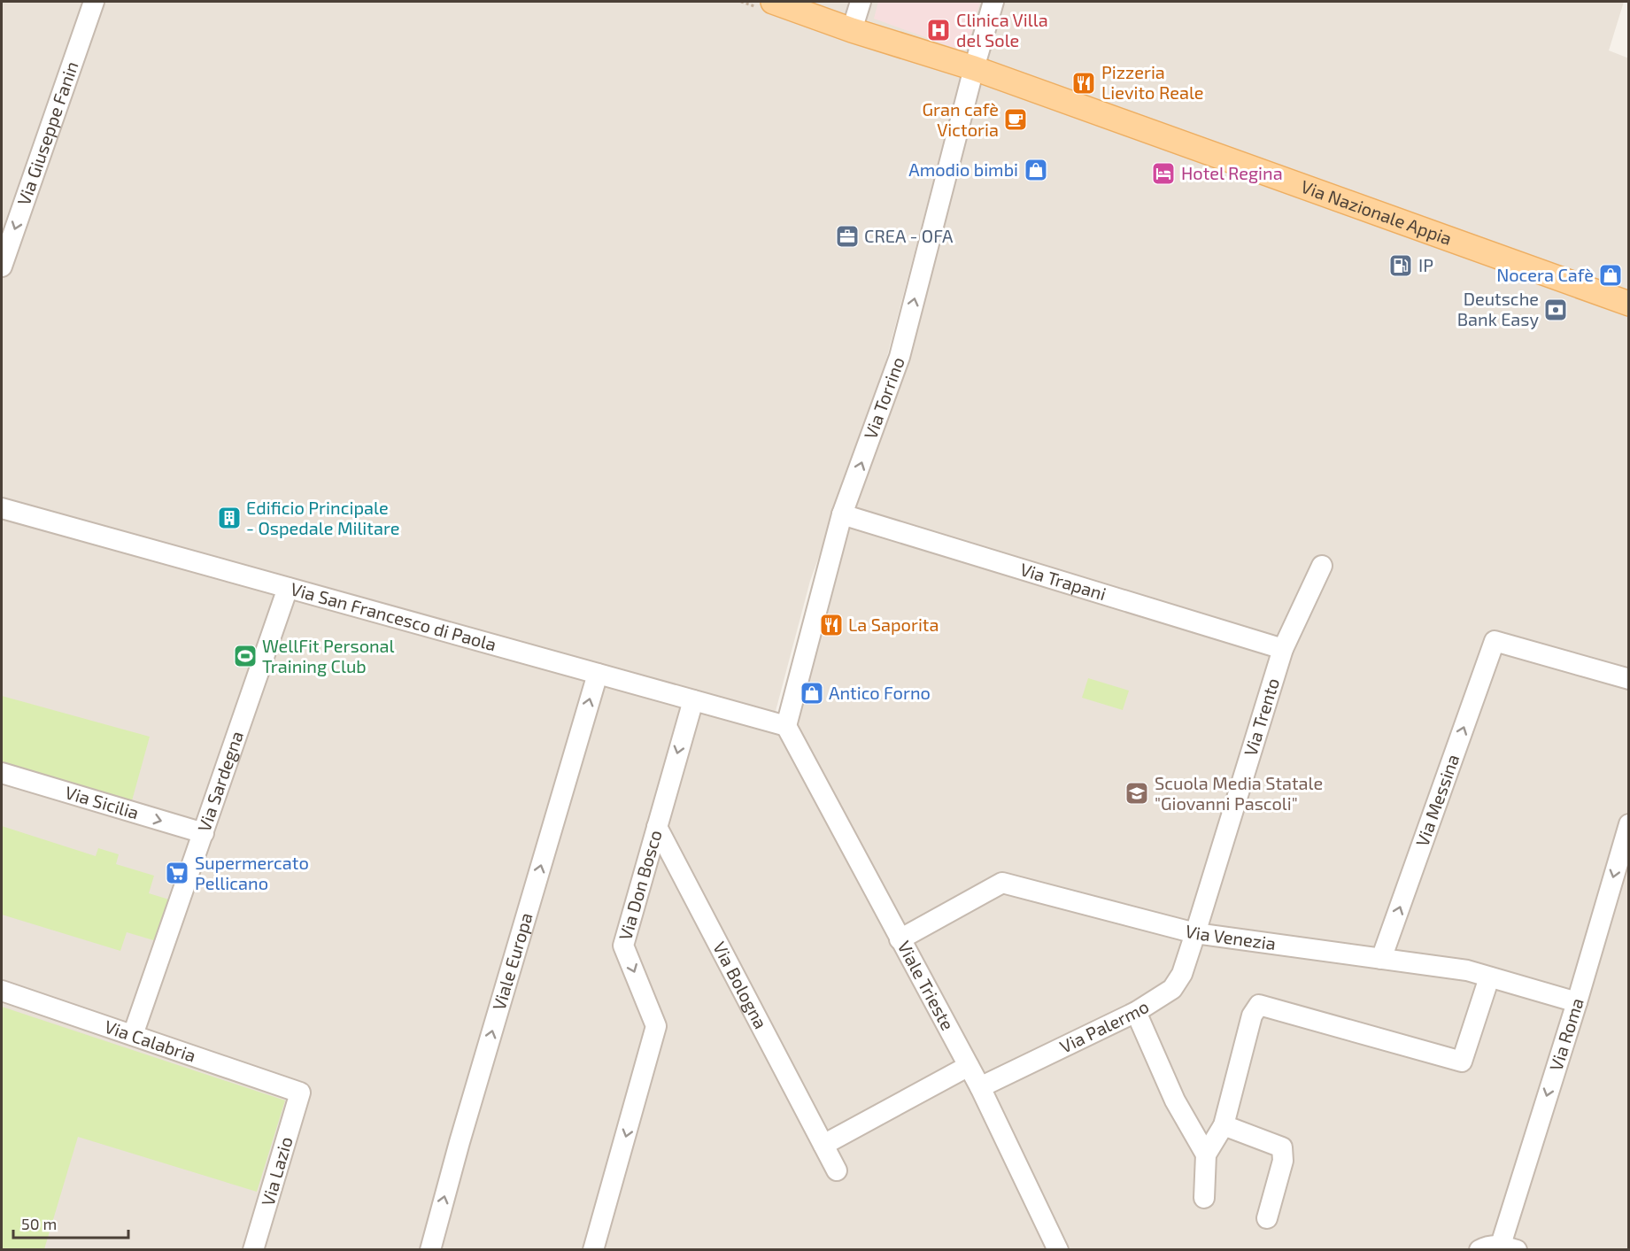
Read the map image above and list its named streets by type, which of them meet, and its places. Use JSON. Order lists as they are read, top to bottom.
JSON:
{
  "streets": {
    "main road": ["Via Nazionale Appia"],
    "street": [
      "Via Giuseppe Fanin",
      "Via Torrino",
      "Via Trapani",
      "Via San Francesco di Paola",
      "Via Trento",
      "Via Sardegna",
      "Via Messina",
      "Via Sicilia",
      "Via Don Bosco",
      "Via Venezia",
      "Viale Europa",
      "Via Bologna",
      "Viale Trieste",
      "Via Palermo",
      "Via Roma",
      "Via Calabria",
      "Via Lazio"
    ]
  },
  "crossings": [
    ["Via Nazionale Appia", "Via Torrino"],
    ["Via Torrino", "Via Trapani"],
    ["Via Torrino", "Via San Francesco di Paola"],
    ["Via Torrino", "Viale Trieste"],
    ["Via Trapani", "Via Trento"],
    ["Via San Francesco di Paola", "Via Sardegna"],
    ["Via San Francesco di Paola", "Via Don Bosco"],
    ["Via San Francesco di Paola", "Viale Europa"],
    ["Via San Francesco di Paola", "Viale Trieste"],
    ["Via Trento", "Via Venezia"],
    ["Via Trento", "Via Palermo"],
    ["Via Sardegna", "Via Sicilia"],
    ["Via Sardegna", "Via Calabria"],
    ["Via Messina", "Via Venezia"],
    ["Via Don Bosco", "Via Bologna"],
    ["Via Venezia", "Viale Trieste"],
    ["Via Venezia", "Via Palermo"],
    ["Via Venezia", "Via Roma"],
    ["Viale Trieste", "Via Palermo"],
    ["Via Calabria", "Via Lazio"]
  ],
  "one_way": [
    "Via Giuseppe Fanin",
    "Via Torrino",
    "Via Sicilia",
    "Via Don Bosco",
    "Viale Europa",
    "Via Roma"
  ],
  "places": {
    "hospital": ["Clinica Villa del Sole"],
    "restaurant": ["Pizzeria Lievito Reale", "La Saporita"],
    "cafe": ["Gran cafè Victoria"],
    "shop": ["Amodio bimbi", "Nocera Cafè", "Antico Forno"],
    "hotel": ["Hotel Regina"],
    "office": ["CREA - OFA"],
    "fuel station": ["IP"],
    "bank": ["Deutsche Bank Easy"],
    "building": ["Edificio Principale - Ospedale Militare"],
    "sports": ["WellFit Personal Training Club"],
    "school or university": ["Scuola Media Statale \"Giovanni Pascoli\""],
    "supermarket": ["Supermercato Pellicano"]
  },
  "scale_bar": "50 m"
}
